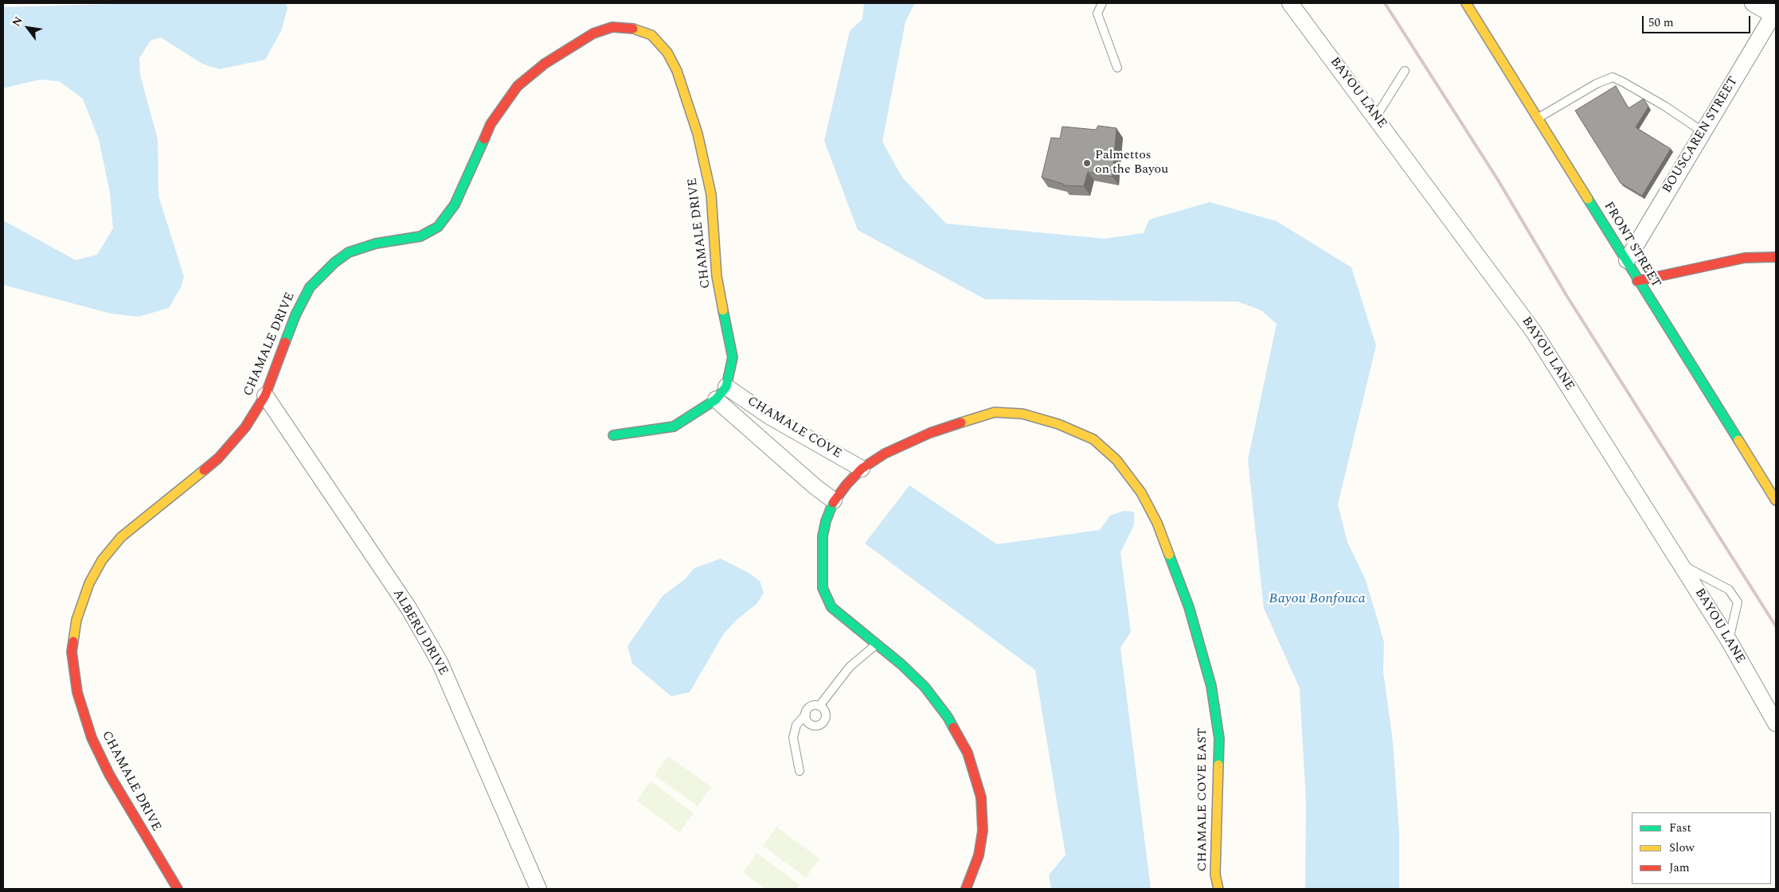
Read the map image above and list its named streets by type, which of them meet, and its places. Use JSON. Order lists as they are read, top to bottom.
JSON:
{
  "streets": {
    "street": [
      "BAYOU LANE",
      "BOUSCAREN STREET",
      "CHAMALE DRIVE",
      "FRONT STREET",
      "CHAMALE COVE",
      "ALBERU DRIVE",
      "CHAMALE COVE EAST"
    ]
  },
  "crossings": [
    ["BOUSCAREN STREET", "FRONT STREET"],
    ["CHAMALE DRIVE", "CHAMALE COVE"],
    ["CHAMALE DRIVE", "ALBERU DRIVE"],
    ["CHAMALE COVE", "CHAMALE COVE EAST"]
  ],
  "water": ["Bayou Bonfouca"],
  "places": ["Palmettos on the Bayou"],
  "legend": ["Fast", "Slow", "Jam"],
  "scale_bar": "50 m",
  "north": "top left"
}
